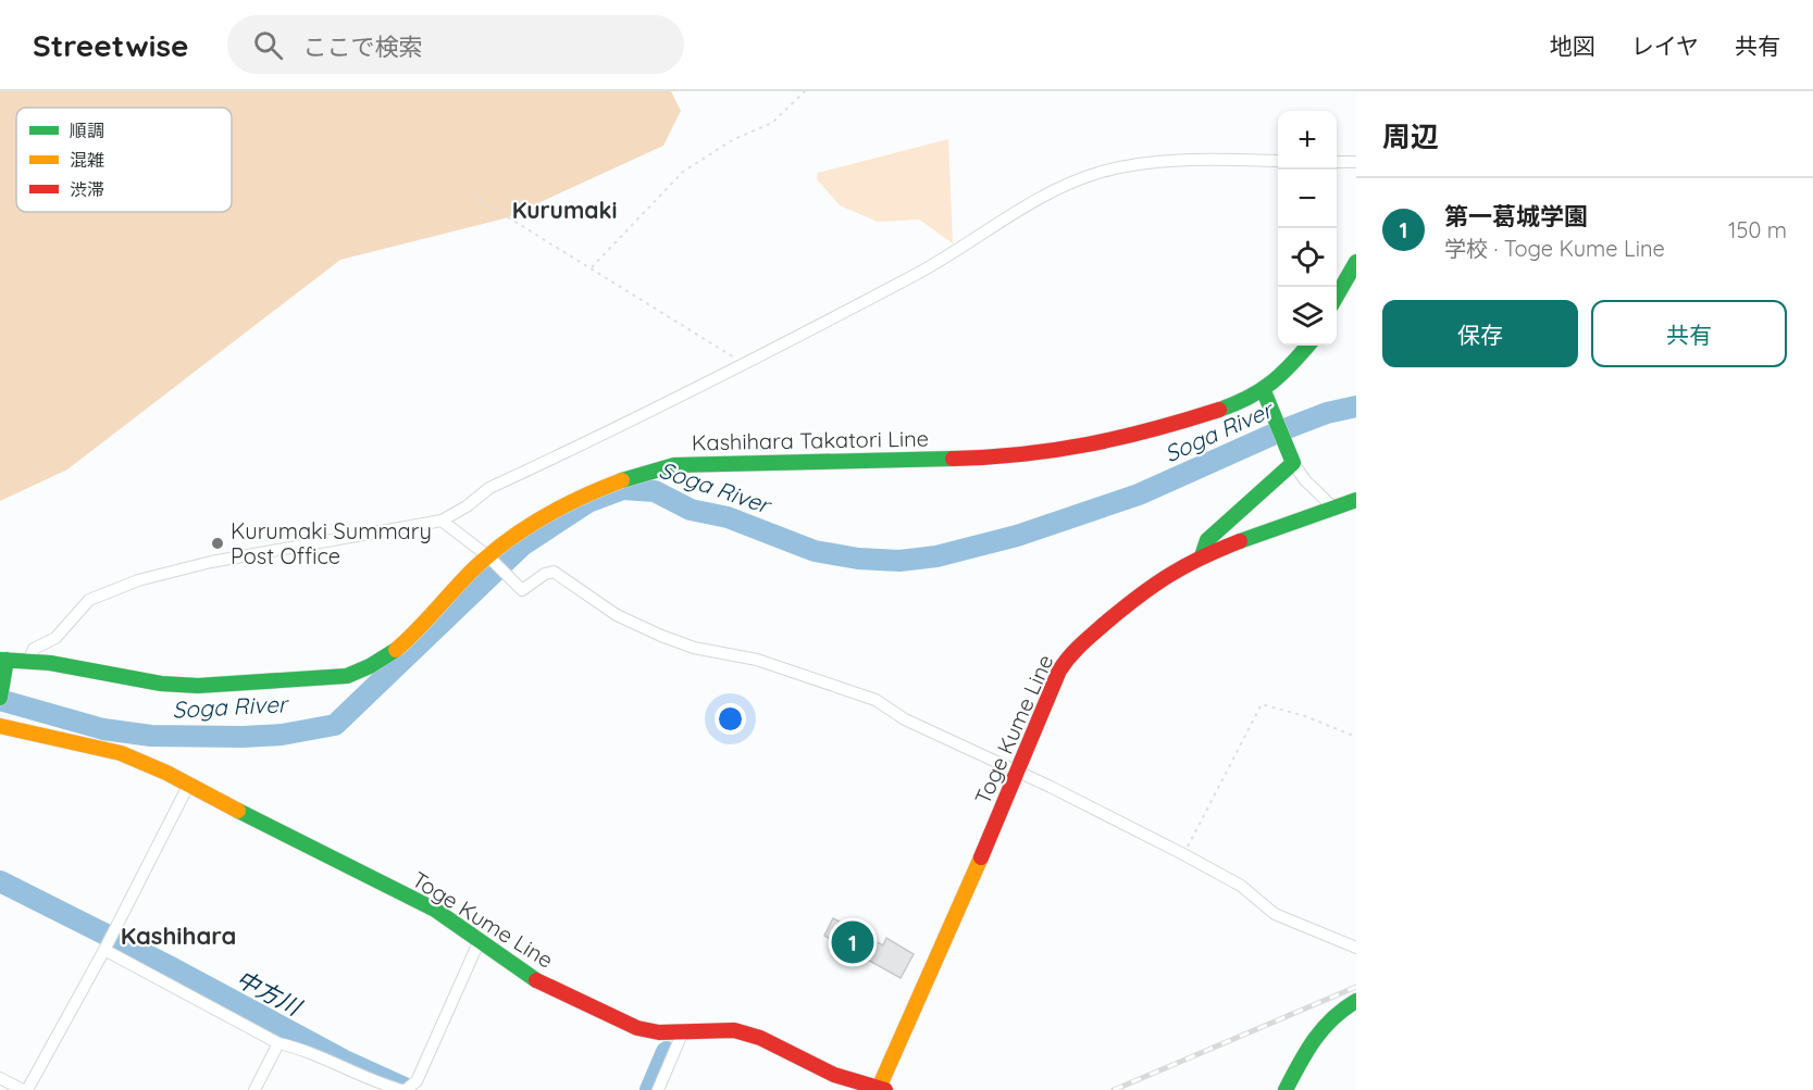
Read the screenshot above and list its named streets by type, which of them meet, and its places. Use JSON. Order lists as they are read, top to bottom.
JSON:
{
  "streets": {
    "main road": ["Kashihara Takatori Line", "Toge Kume Line"]
  },
  "districts": ["Kurumaki", "Kashihara"],
  "water": ["Soga River", "中方川"],
  "places": ["Kurumaki Summary Post Office"],
  "legend": ["順調", "混雑", "渋滞"],
  "page": {
    "header": "Streetwise",
    "search": "ここで検索",
    "nav": ["地図", "レイヤ", "共有"],
    "heading": "周辺",
    "map_buttons": ["+", "−"],
    "list": [
      {
        "mark": "1",
        "name": "第一葛城学園",
        "note": "学校 · Toge Kume Line",
        "value": "150 m"
      }
    ],
    "buttons": ["保存", "共有"],
    "pins": "1"
  }
}
